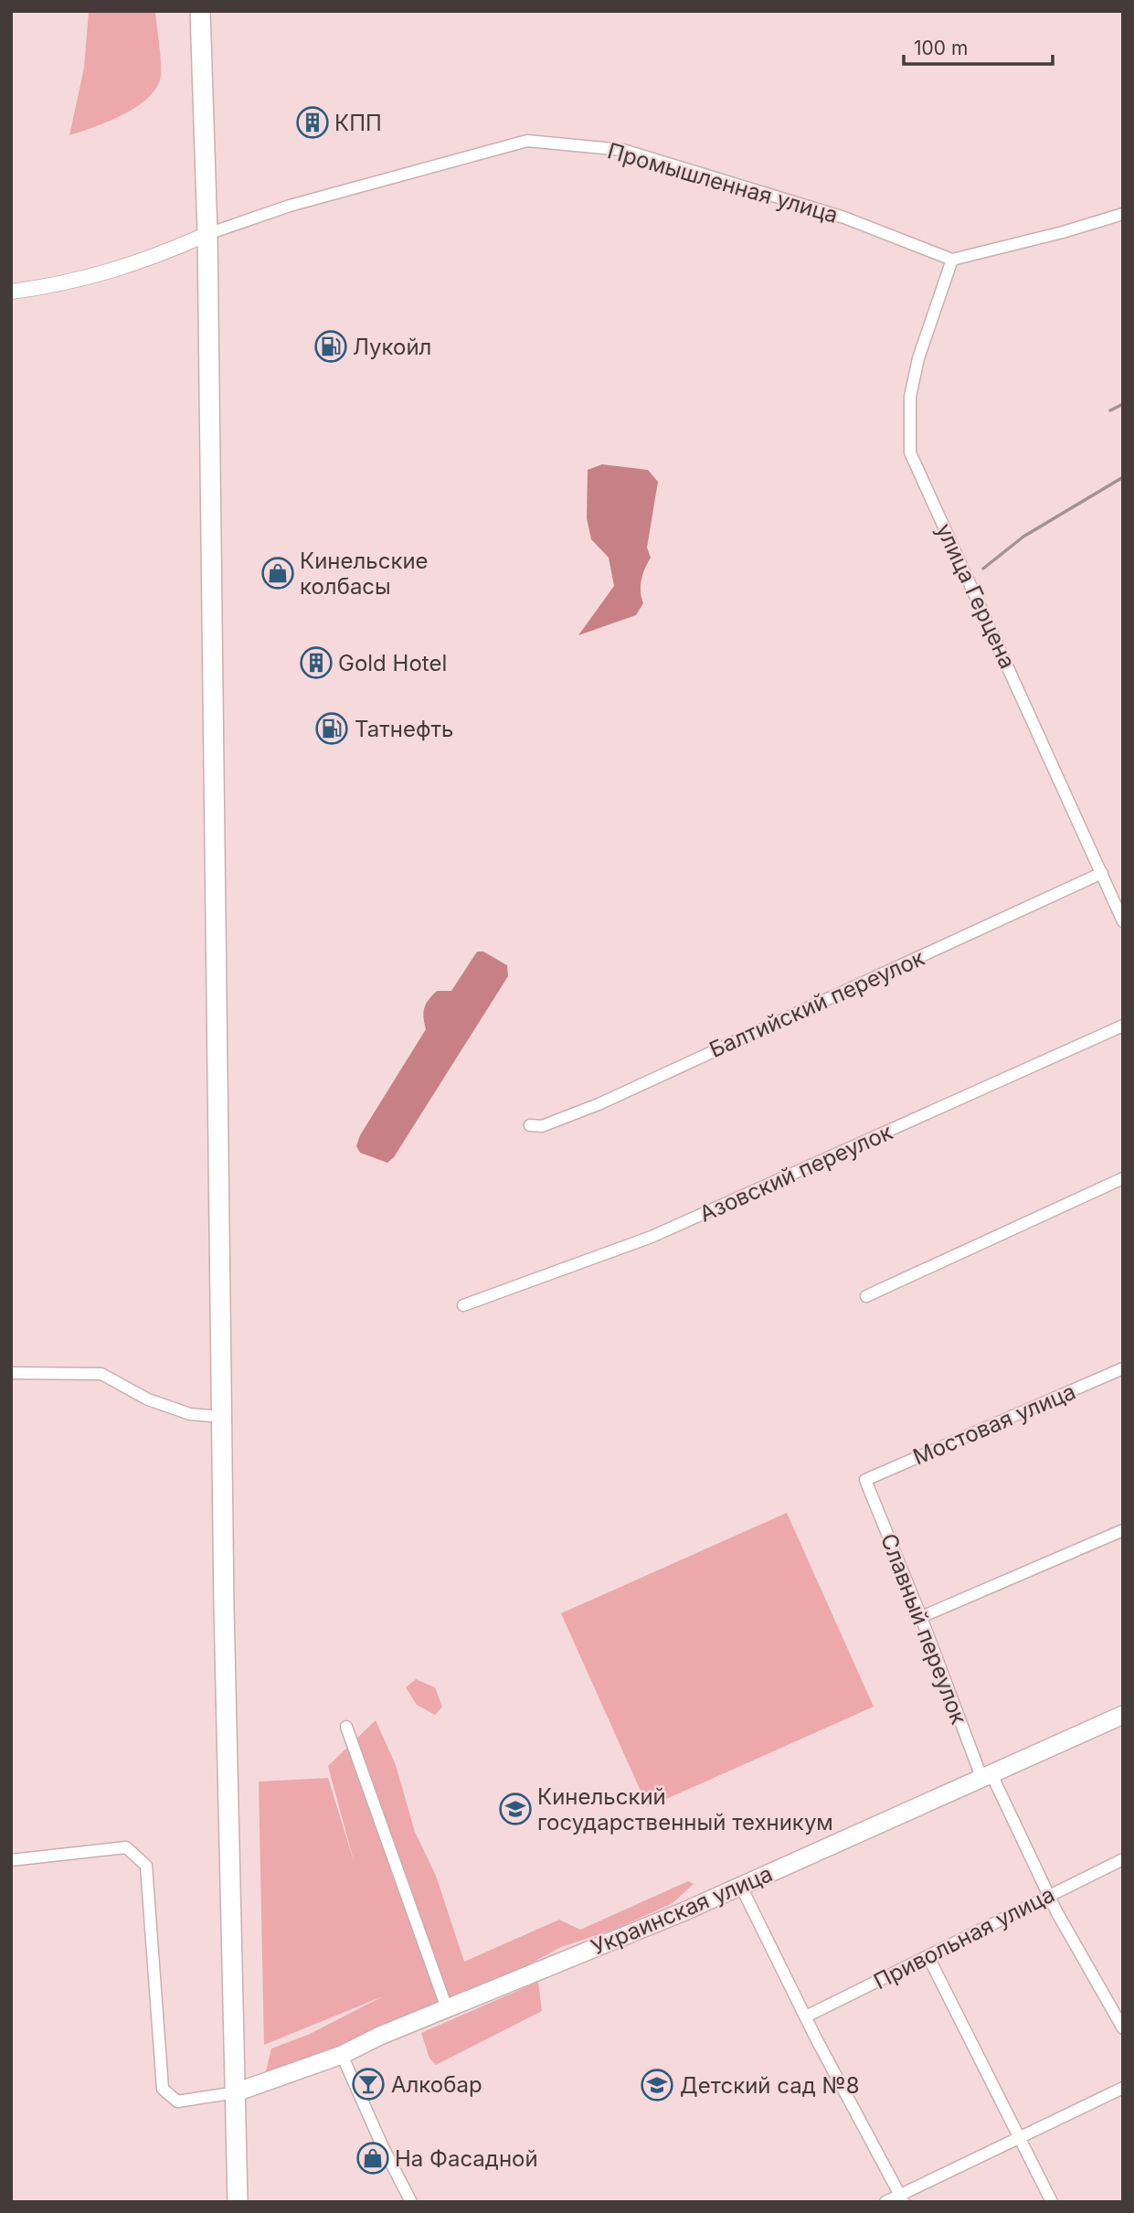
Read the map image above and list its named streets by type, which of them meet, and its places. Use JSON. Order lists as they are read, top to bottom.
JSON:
{
  "streets": {
    "main road": ["Украинская улица"],
    "street": [
      "Промышленная улица",
      "улица Герцена",
      "Балтийский переулок",
      "Азовский переулок",
      "Мостовая улица",
      "Славный переулок",
      "Привольная улица"
    ]
  },
  "crossings": [
    ["Промышленная улица", "улица Герцена"],
    ["улица Герцена", "Балтийский переулок"],
    ["Мостовая улица", "Славный переулок"],
    ["Славный переулок", "Украинская улица"],
    ["Славный переулок", "Привольная улица"]
  ],
  "places": {
    "building": ["КПП", "Gold Hotel"],
    "fuel station": ["Лукойл", "Татнефть"],
    "shop": ["Кинельские колбасы", "На Фасадной"],
    "school or university": ["Кинельский государственный техникум", "Детский сад №8"],
    "bar": ["Алкобар"]
  },
  "scale_bar": "100 m"
}
